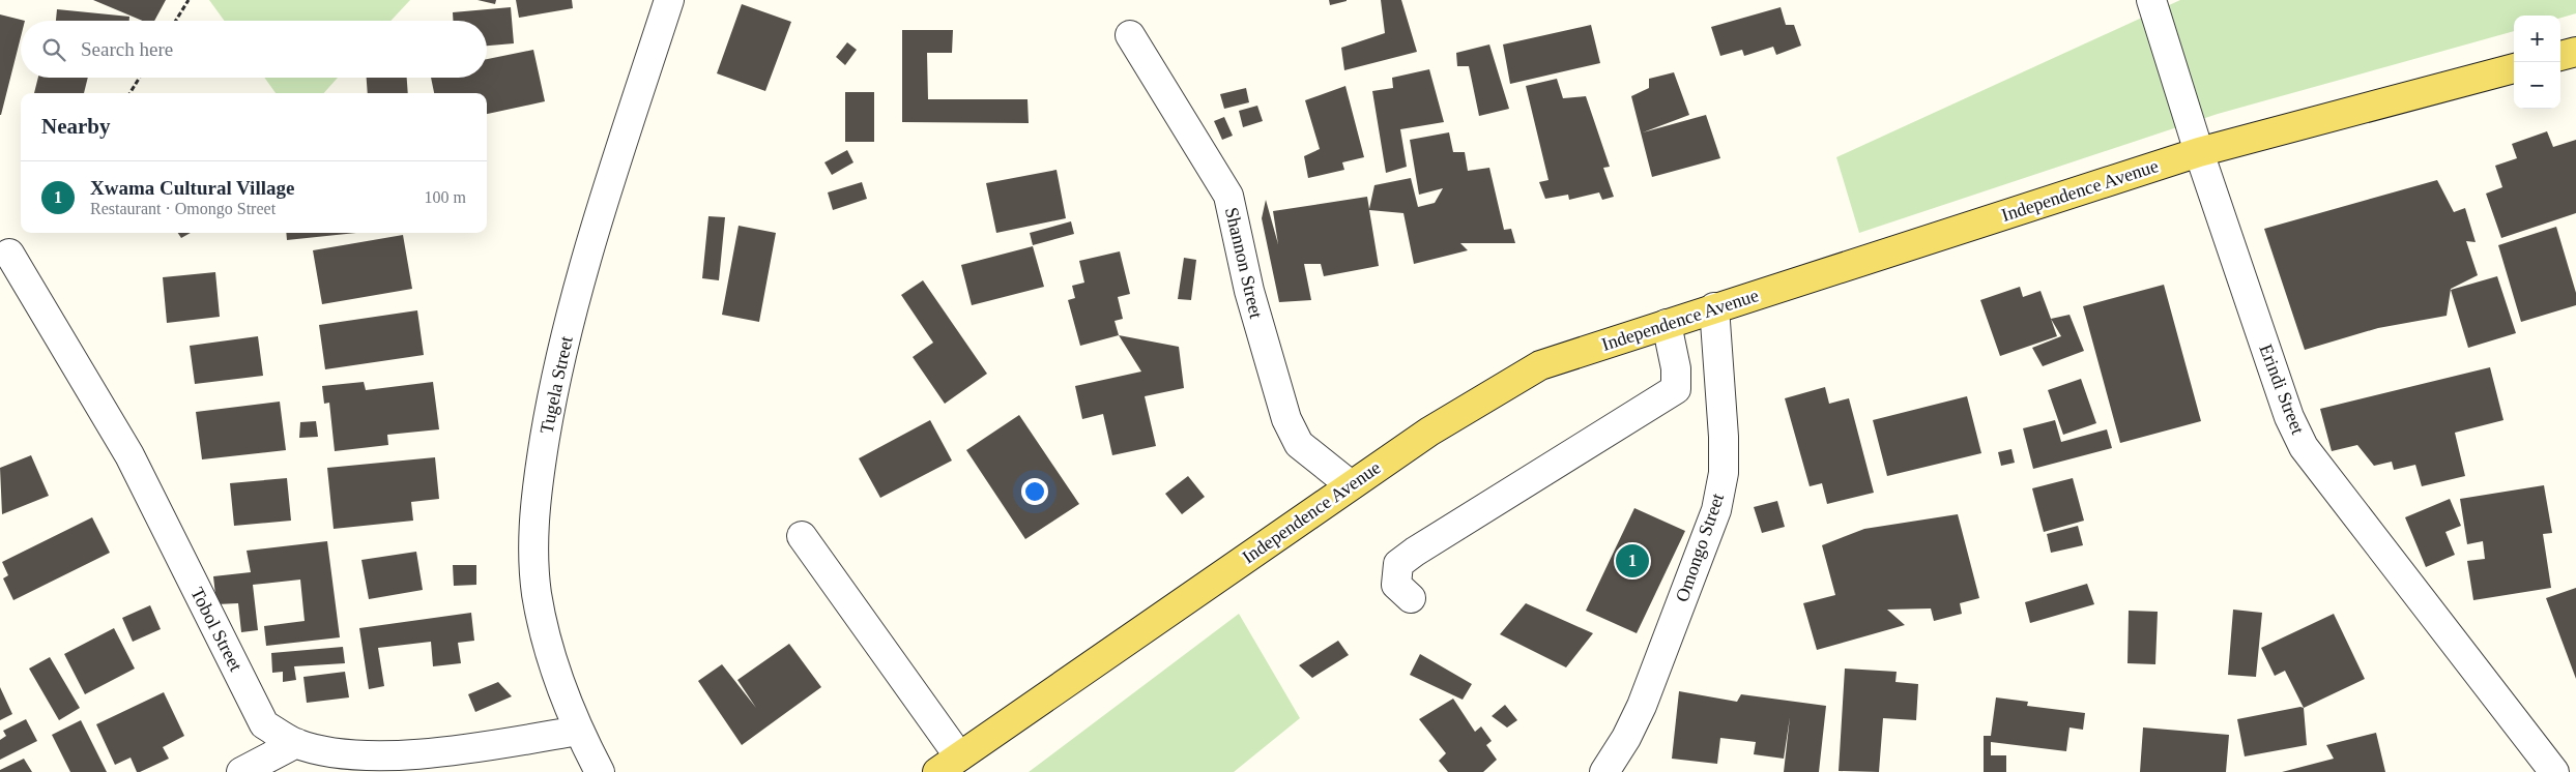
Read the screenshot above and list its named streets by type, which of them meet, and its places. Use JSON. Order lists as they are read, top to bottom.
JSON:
{
  "streets": {
    "main road": ["Independence Avenue"],
    "street": [
      "Shannon Street",
      "Tugela Street",
      "Erindi Street",
      "Omongo Street",
      "Tobol Street"
    ]
  },
  "crossings": [
    ["Independence Avenue", "Shannon Street"],
    ["Independence Avenue", "Erindi Street"],
    ["Independence Avenue", "Omongo Street"],
    ["Tugela Street", "Tobol Street"]
  ],
  "page": {
    "map_buttons": ["+", "−"],
    "search": "Search here",
    "heading": "Nearby",
    "list": [
      {
        "mark": "1",
        "name": "Xwama Cultural Village",
        "note": "Restaurant · Omongo Street",
        "value": "100 m"
      }
    ],
    "pins": "1"
  }
}
